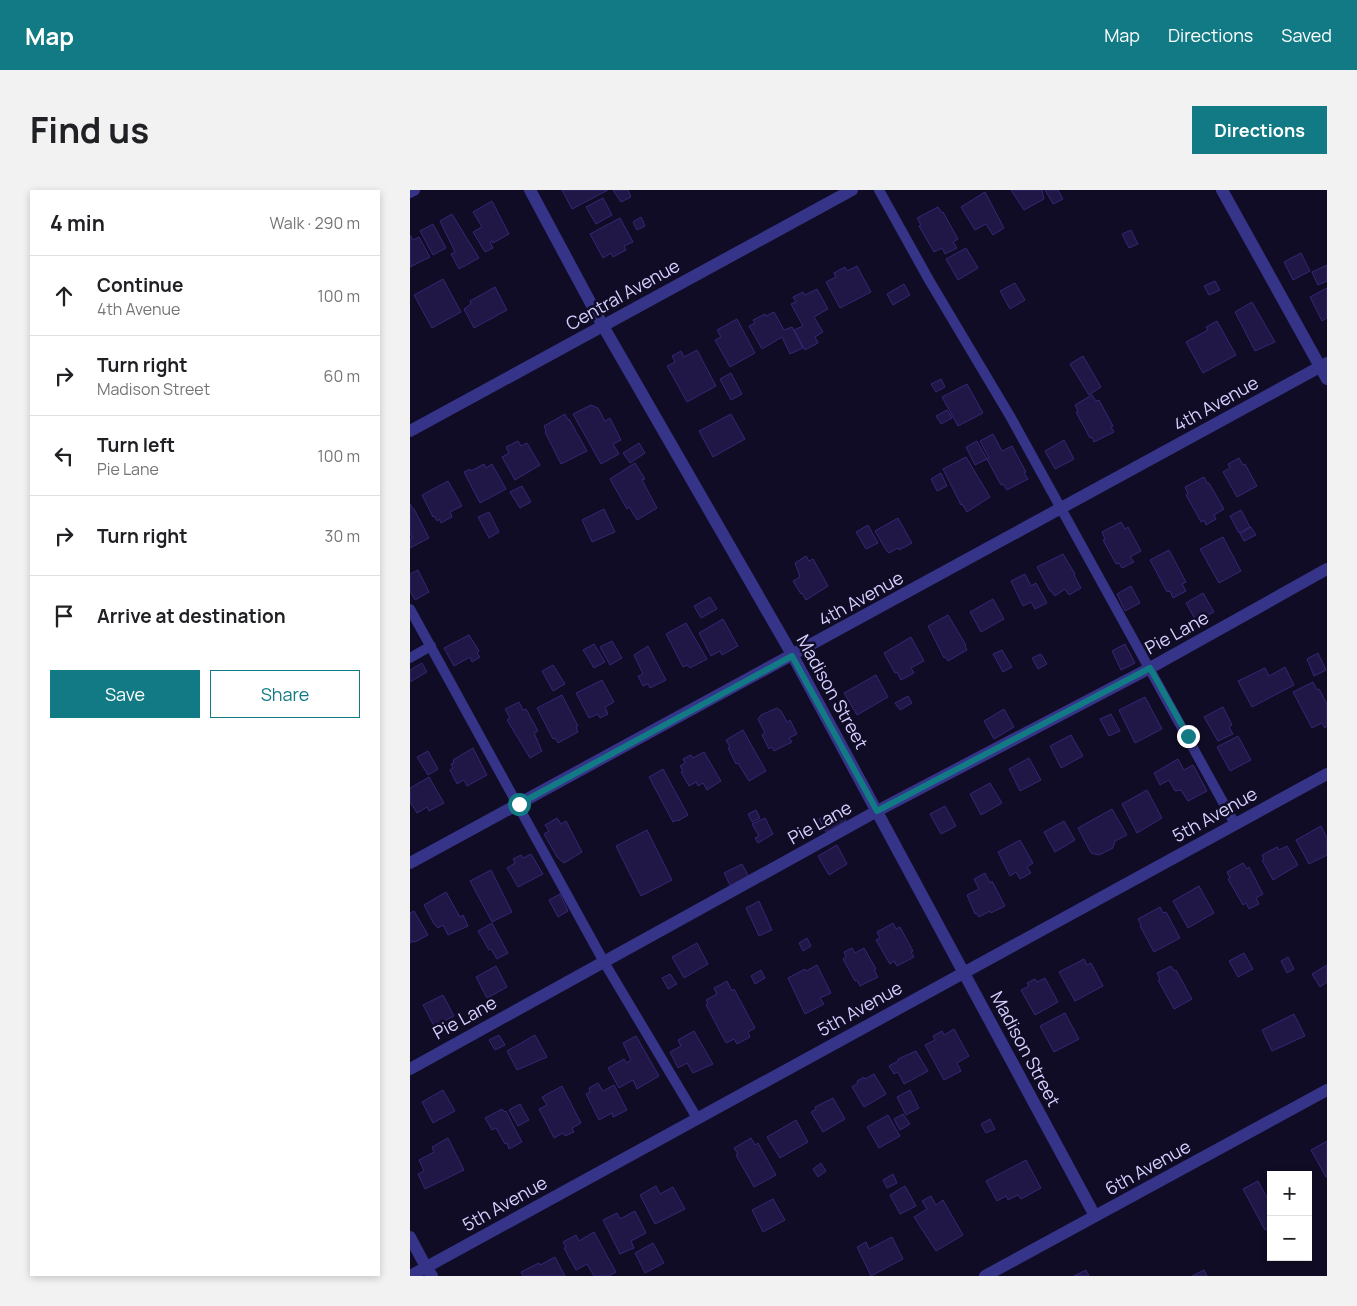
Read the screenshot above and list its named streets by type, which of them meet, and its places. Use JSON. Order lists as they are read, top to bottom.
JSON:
{
  "streets": {
    "street": [
      "Central Avenue",
      "4th Avenue",
      "Pie Lane",
      "Madison Street",
      "5th Avenue",
      "6th Avenue"
    ]
  },
  "crossings": [
    ["Central Avenue", "Madison Street"],
    ["4th Avenue", "Madison Street"],
    ["Pie Lane", "Madison Street"],
    ["Madison Street", "5th Avenue"],
    ["Madison Street", "6th Avenue"]
  ],
  "page": {
    "header": "Map",
    "nav": ["Map", "Directions", "Saved"],
    "title": "Find us",
    "buttons": [
      "Directions",
      ["Save", "Share"]
    ],
    "heading": ["4 min", "Walk · 290 m"],
    "list": [
      ["Continue", "4th Avenue", "100 m"],
      ["Turn right", "Madison Street", "60 m"],
      ["Turn left", "Pie Lane", "100 m"],
      ["Turn right", "30 m"],
      "Arrive at destination"
    ],
    "map_buttons": ["+", "−"]
  }
}
